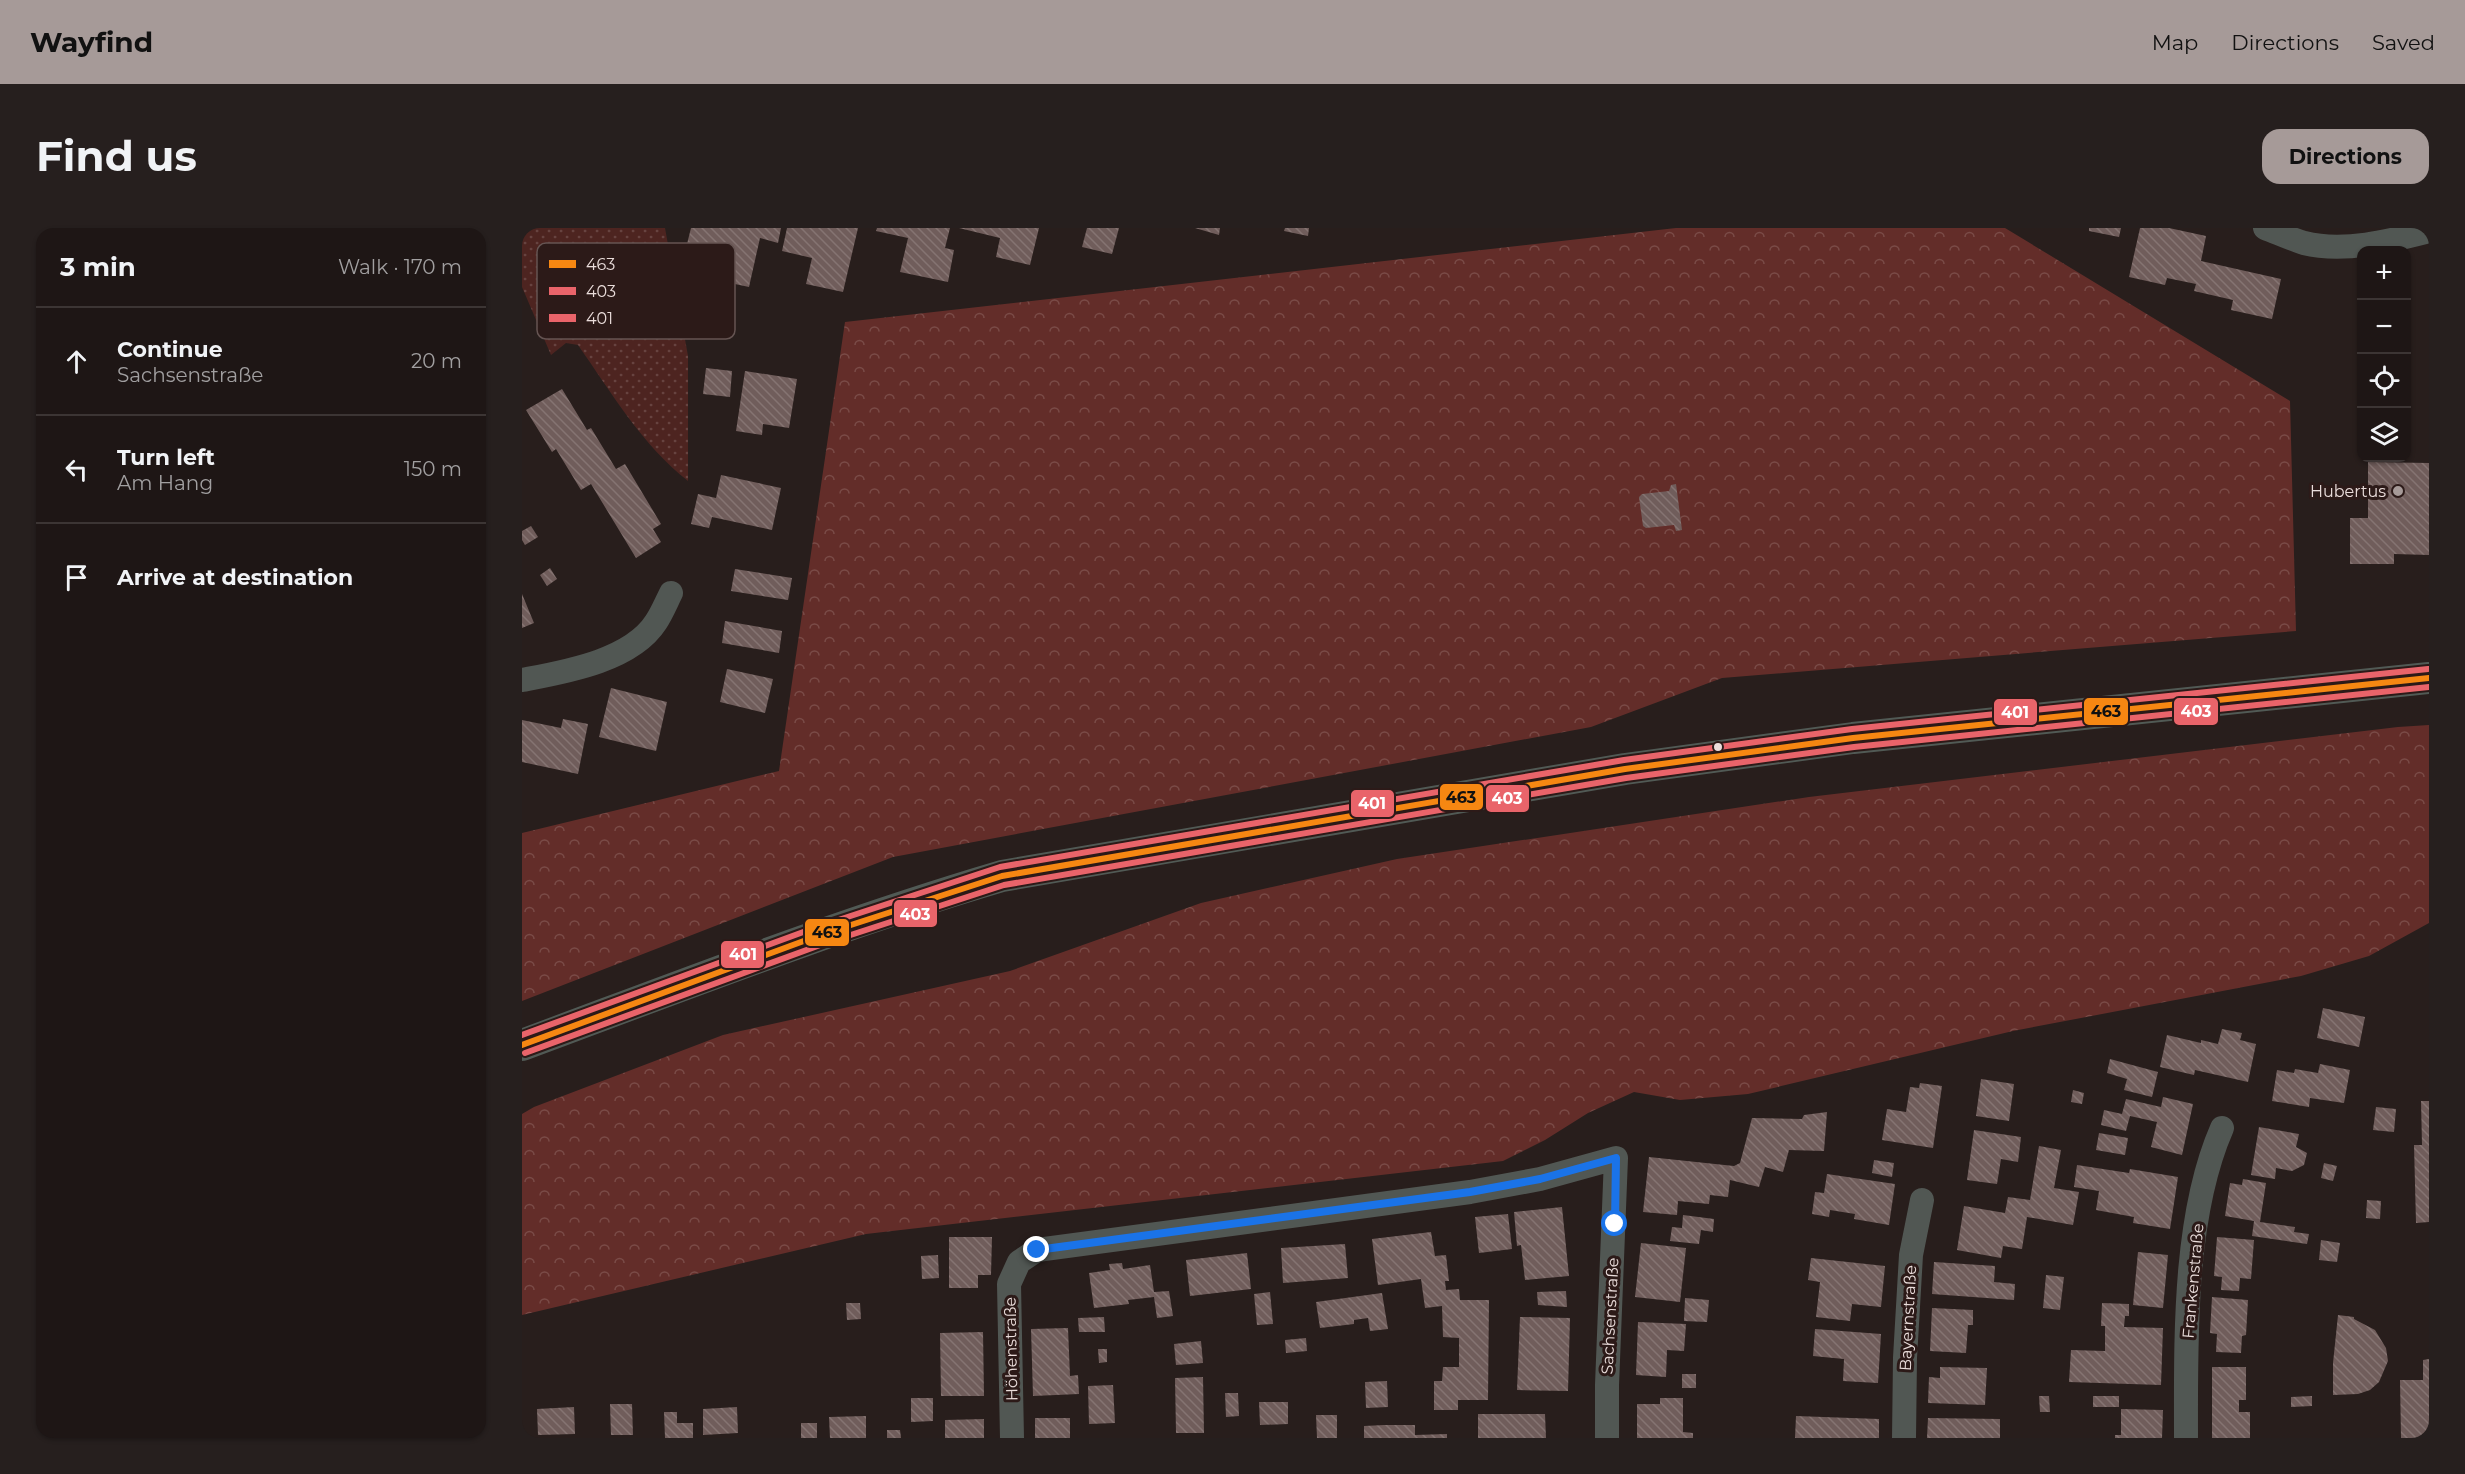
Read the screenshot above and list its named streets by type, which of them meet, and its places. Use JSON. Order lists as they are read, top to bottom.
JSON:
{
  "streets": {
    "street": [
      "Frankenstraße",
      "Sachsenstraße",
      "Bayernstraße",
      "Höhenstraße"
    ]
  },
  "crossings": [
    ["Sachsenstraße", "Höhenstraße"]
  ],
  "places": ["Hubertus"],
  "lines": ["transit line 401", "transit line 463", "transit line 403"],
  "legend": ["463", "403", "401"],
  "page": {
    "header": "Wayfind",
    "nav": ["Map", "Directions", "Saved"],
    "buttons": "Directions",
    "title": "Find us",
    "heading": ["3 min", "Walk · 170 m"],
    "map_buttons": ["+", "−"],
    "list": [
      ["Continue", "Sachsenstraße", "20 m"],
      ["Turn left", "Am Hang", "150 m"],
      "Arrive at destination"
    ]
  }
}
